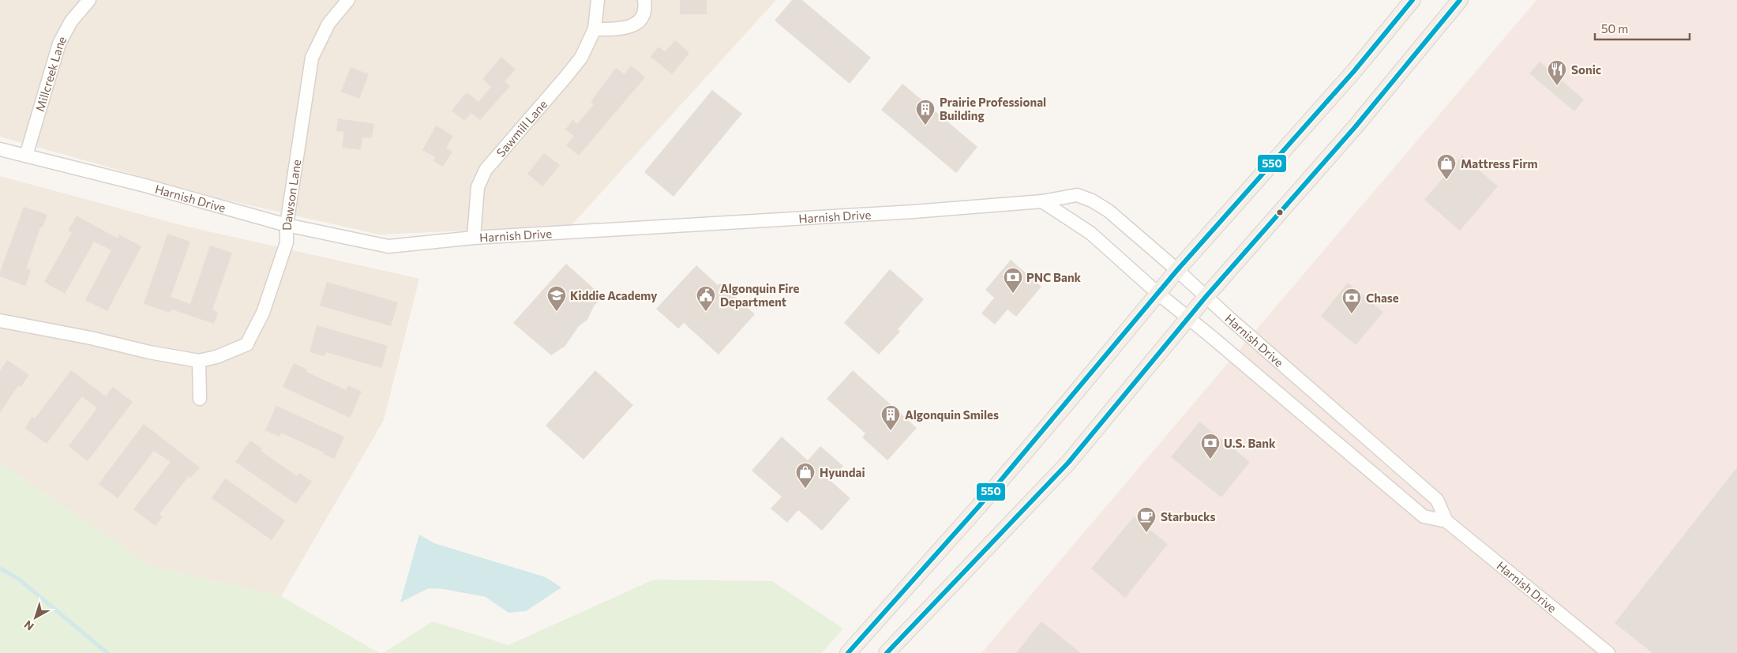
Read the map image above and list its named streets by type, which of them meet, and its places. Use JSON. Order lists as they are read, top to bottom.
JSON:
{
  "streets": {
    "street": [
      "Millcreek Lane",
      "Sawmill Lane",
      "Dawson Lane",
      "Harnish Drive"
    ]
  },
  "crossings": [
    ["Millcreek Lane", "Harnish Drive"],
    ["Sawmill Lane", "Harnish Drive"],
    ["Dawson Lane", "Harnish Drive"]
  ],
  "places": {
    "restaurant": ["Sonic"],
    "building": ["Prairie Professional Building", "Algonquin Smiles"],
    "shop": ["Mattress Firm", "Hyundai"],
    "bank": ["PNC Bank", "Chase", "U.S. Bank"],
    "school or university": ["Kiddie Academy"],
    "public building": ["Algonquin Fire Department"],
    "cafe": ["Starbucks"]
  },
  "lines": ["transit line 550"],
  "scale_bar": "50 m",
  "north": "bottom left"
}
